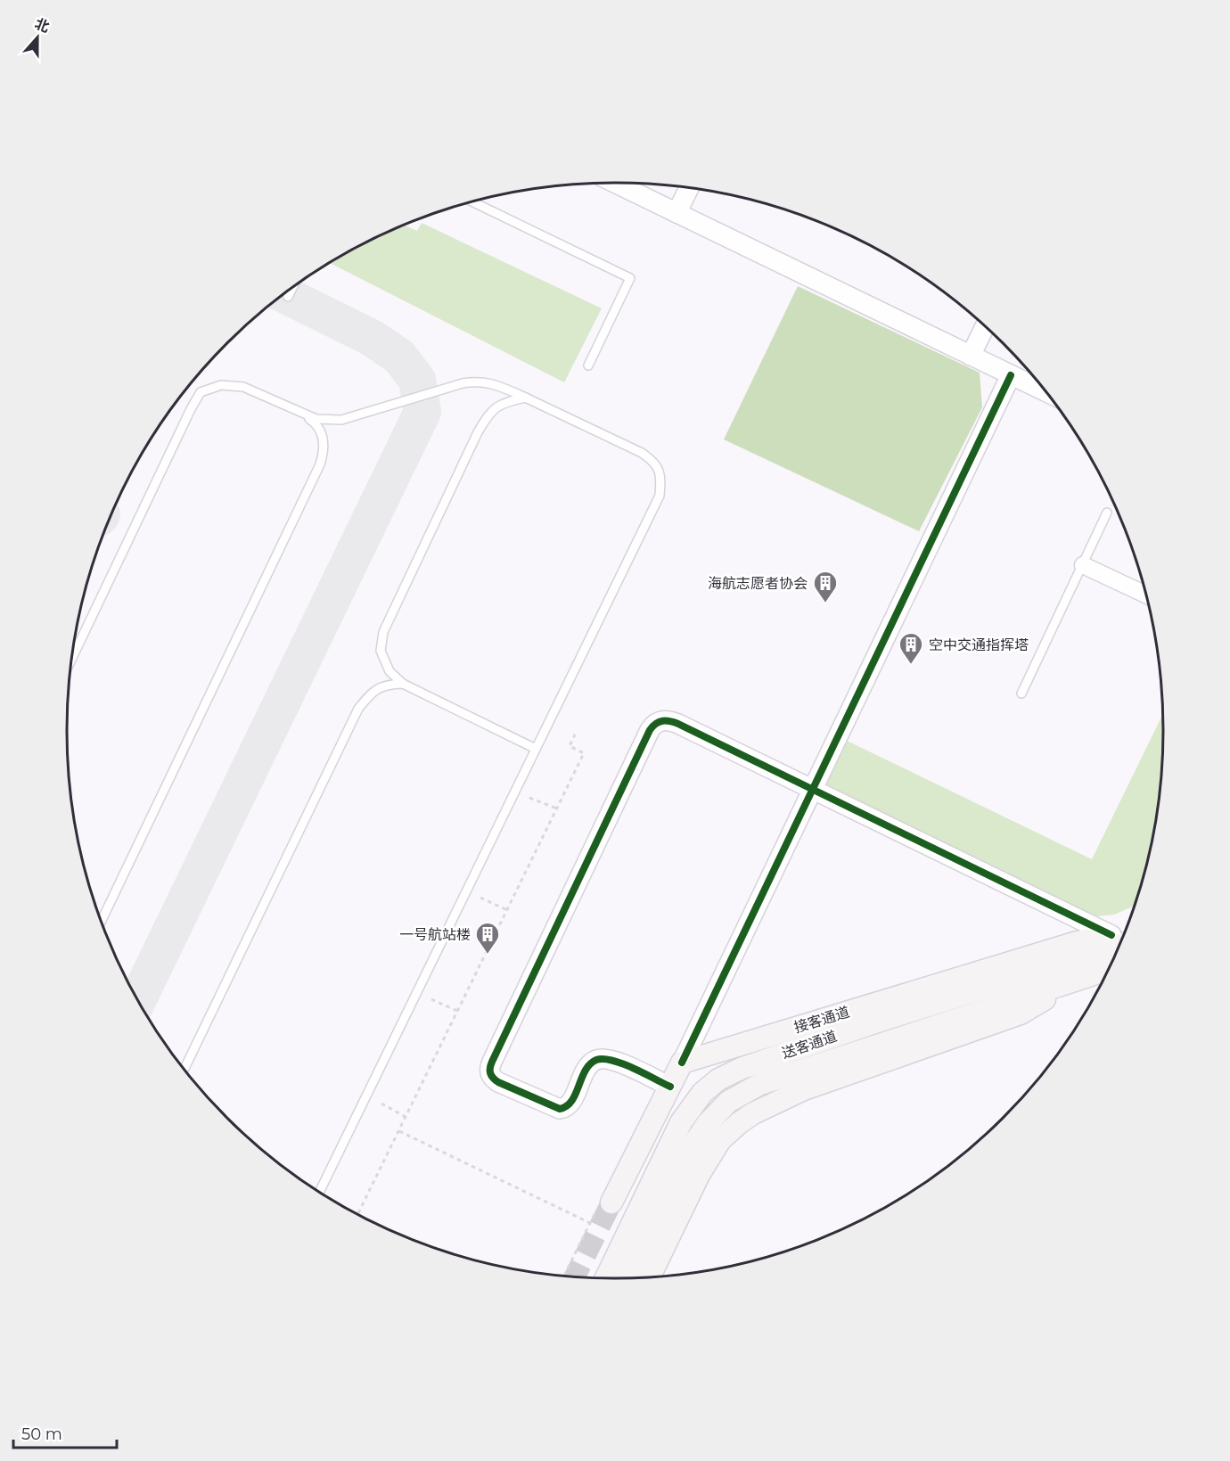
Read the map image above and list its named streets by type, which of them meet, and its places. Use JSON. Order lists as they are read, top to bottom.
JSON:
{
  "streets": {
    "main road": ["接客通道", "送客通道"]
  },
  "places": {
    "building": ["海航志愿者协会", "空中交通指挥塔", "一号航站楼"]
  },
  "scale_bar": "50 m",
  "north": "top"
}
